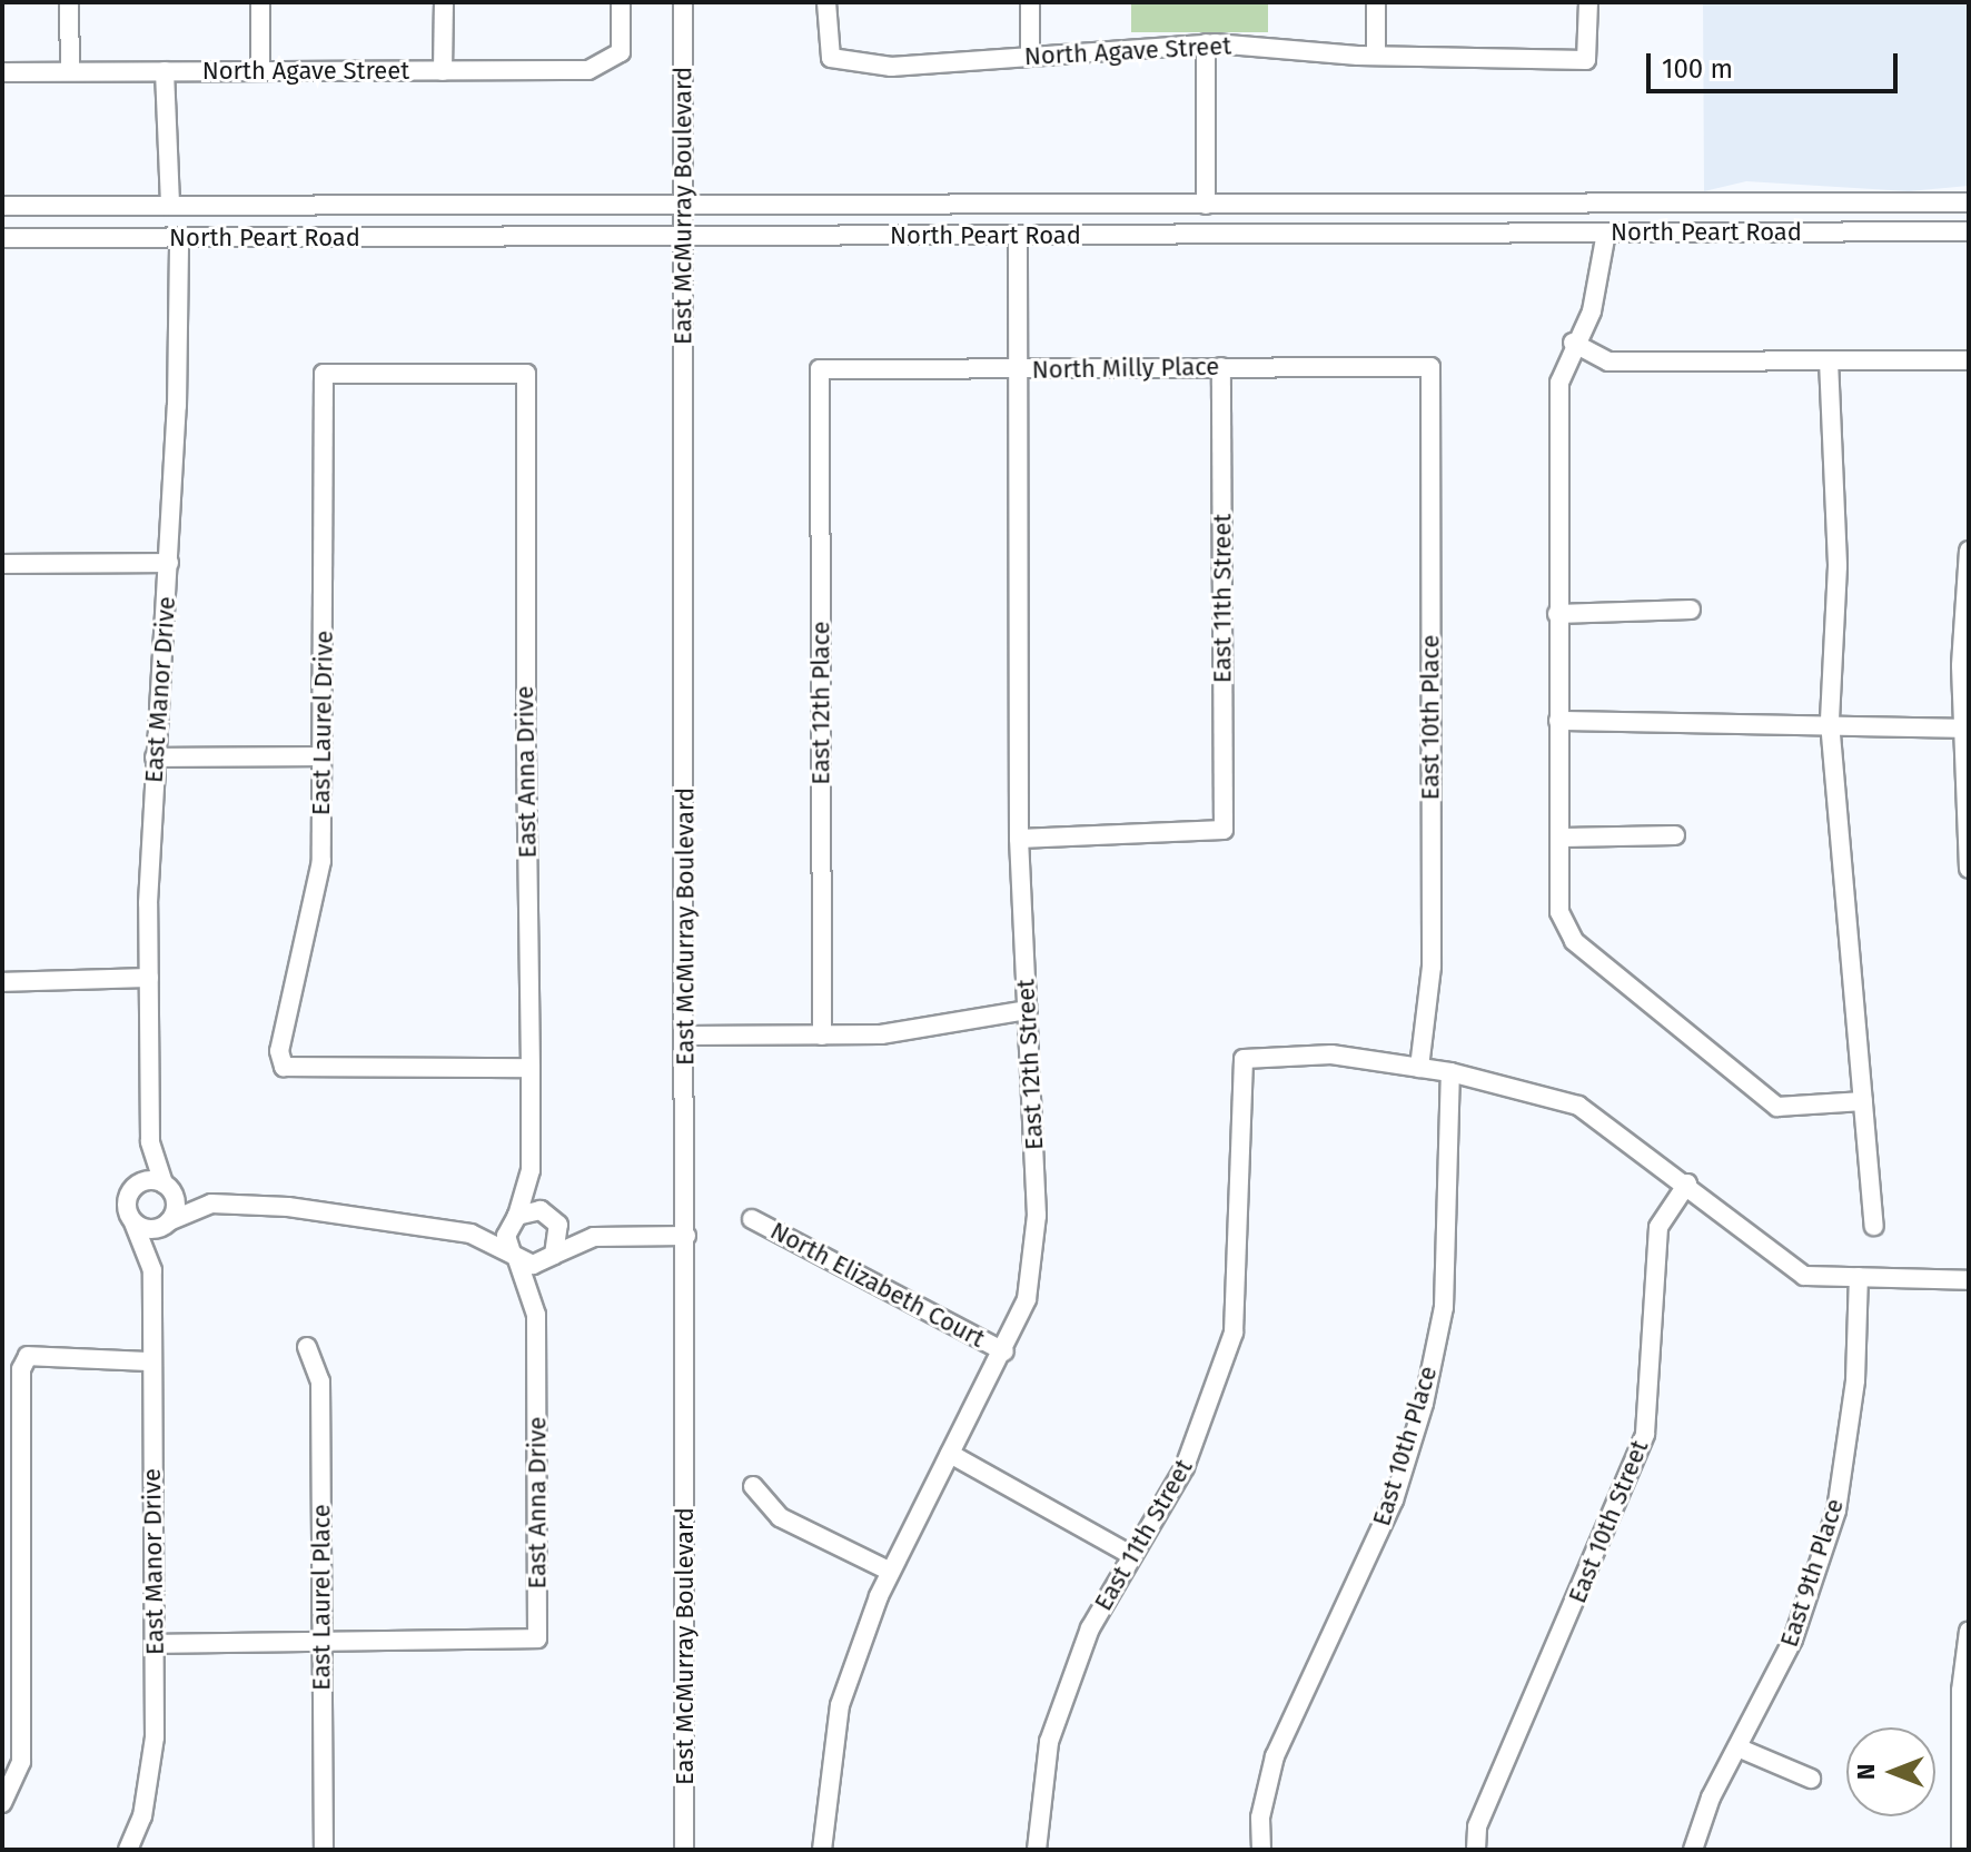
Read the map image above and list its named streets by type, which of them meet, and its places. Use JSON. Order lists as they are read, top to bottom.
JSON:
{
  "streets": {
    "street": [
      "North Agave Street",
      "East McMurray Boulevard",
      "North Peart Road",
      "North Milly Place",
      "East 11th Street",
      "East Manor Drive",
      "East 12th Place",
      "East 10th Place",
      "East Laurel Drive",
      "East Anna Drive",
      "East 12th Street",
      "North Elizabeth Court",
      "East 10th Street",
      "East 9th Place",
      "East Laurel Place"
    ]
  },
  "crossings": [
    ["East McMurray Boulevard", "North Peart Road"],
    ["North Peart Road", "East Manor Drive"],
    ["North Peart Road", "East 12th Street"],
    ["North Milly Place", "East 11th Street"],
    ["North Milly Place", "East 12th Place"],
    ["North Milly Place", "East 10th Place"],
    ["North Milly Place", "East 12th Street"],
    ["East 11th Street", "East 10th Place"],
    ["East 11th Street", "East 12th Street"],
    ["East Laurel Drive", "East Anna Drive"],
    ["East Anna Drive", "East Laurel Place"],
    ["East 12th Street", "North Elizabeth Court"]
  ],
  "scale_bar": "100 m",
  "north": "left"
}
